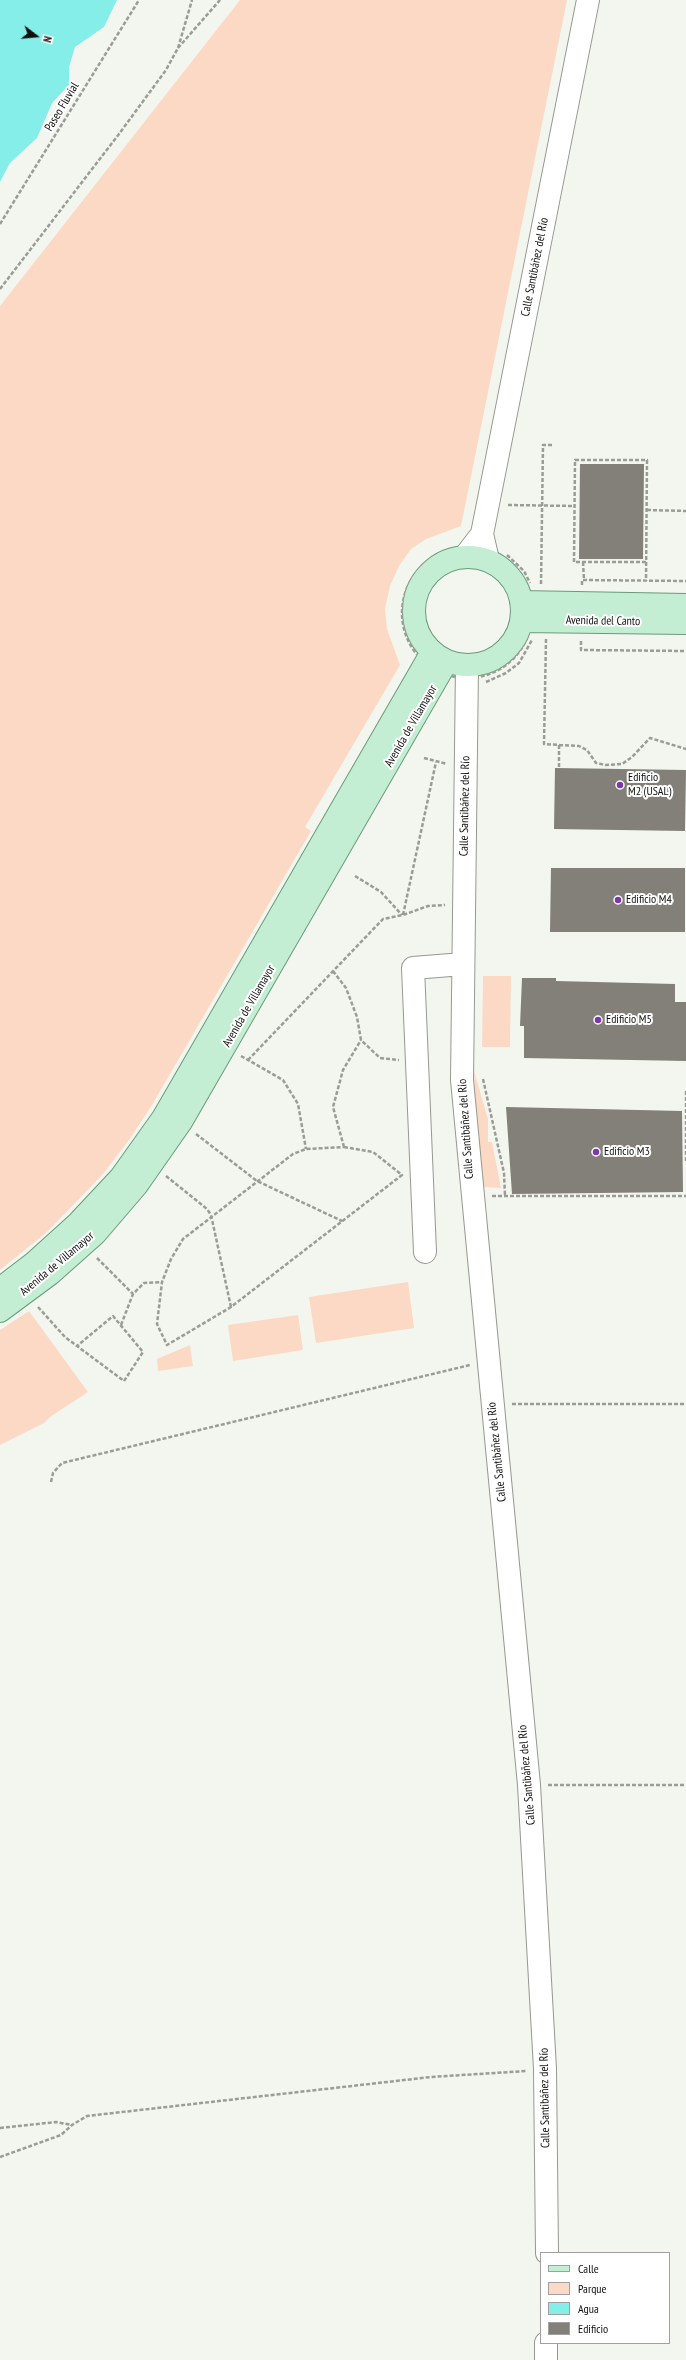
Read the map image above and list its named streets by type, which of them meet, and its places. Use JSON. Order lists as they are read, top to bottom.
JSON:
{
  "streets": {
    "main road": ["Avenida del Canto", "Avenida de Villamayor"],
    "street": ["Calle Santibáñez del Río"],
    "path": ["Paseo Fluvial"]
  },
  "crossings": [
    ["Calle Santibáñez del Río", "Avenida del Canto"],
    ["Calle Santibáñez del Río", "Avenida de Villamayor"],
    ["Avenida del Canto", "Avenida de Villamayor"]
  ],
  "places": [
    "Edificio M2 (USAL)",
    "Edificio M4",
    "Edificio M5",
    "Edificio M3"
  ],
  "legend": [
    "Calle",
    "Parque",
    "Agua",
    "Edificio"
  ],
  "north": "right"
}
